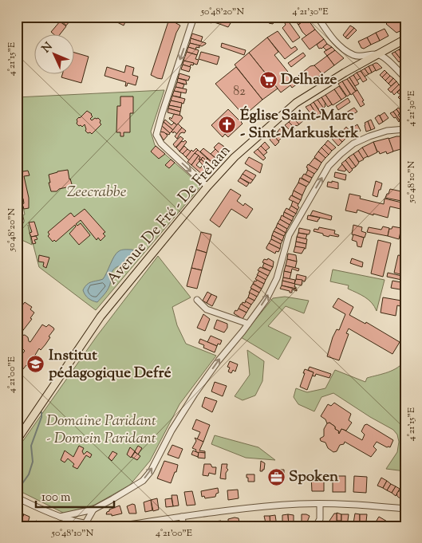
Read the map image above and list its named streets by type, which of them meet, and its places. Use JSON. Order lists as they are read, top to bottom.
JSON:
{
  "streets": {
    "main road": ["Avenue De Fré - De Frélaan"]
  },
  "parks": ["Zeecrabbe", "Domaine Paridant - Domein Paridant"],
  "places": {
    "supermarket": ["Delhaize"],
    "church": ["Église Saint-Marc - Sint-Markuskerk"],
    "school or university": ["Institut pédagogique Defré"],
    "office": ["Spoken"]
  },
  "house_numbers": ["82"],
  "scale_bar": "100 m",
  "north": "top left",
  "coordinates": [
    "50°48'20\"N",
    "4°21'30\"E",
    "4°21'15\"E",
    "50°48'10\"N",
    "4°21'00\"E"
  ]
}
